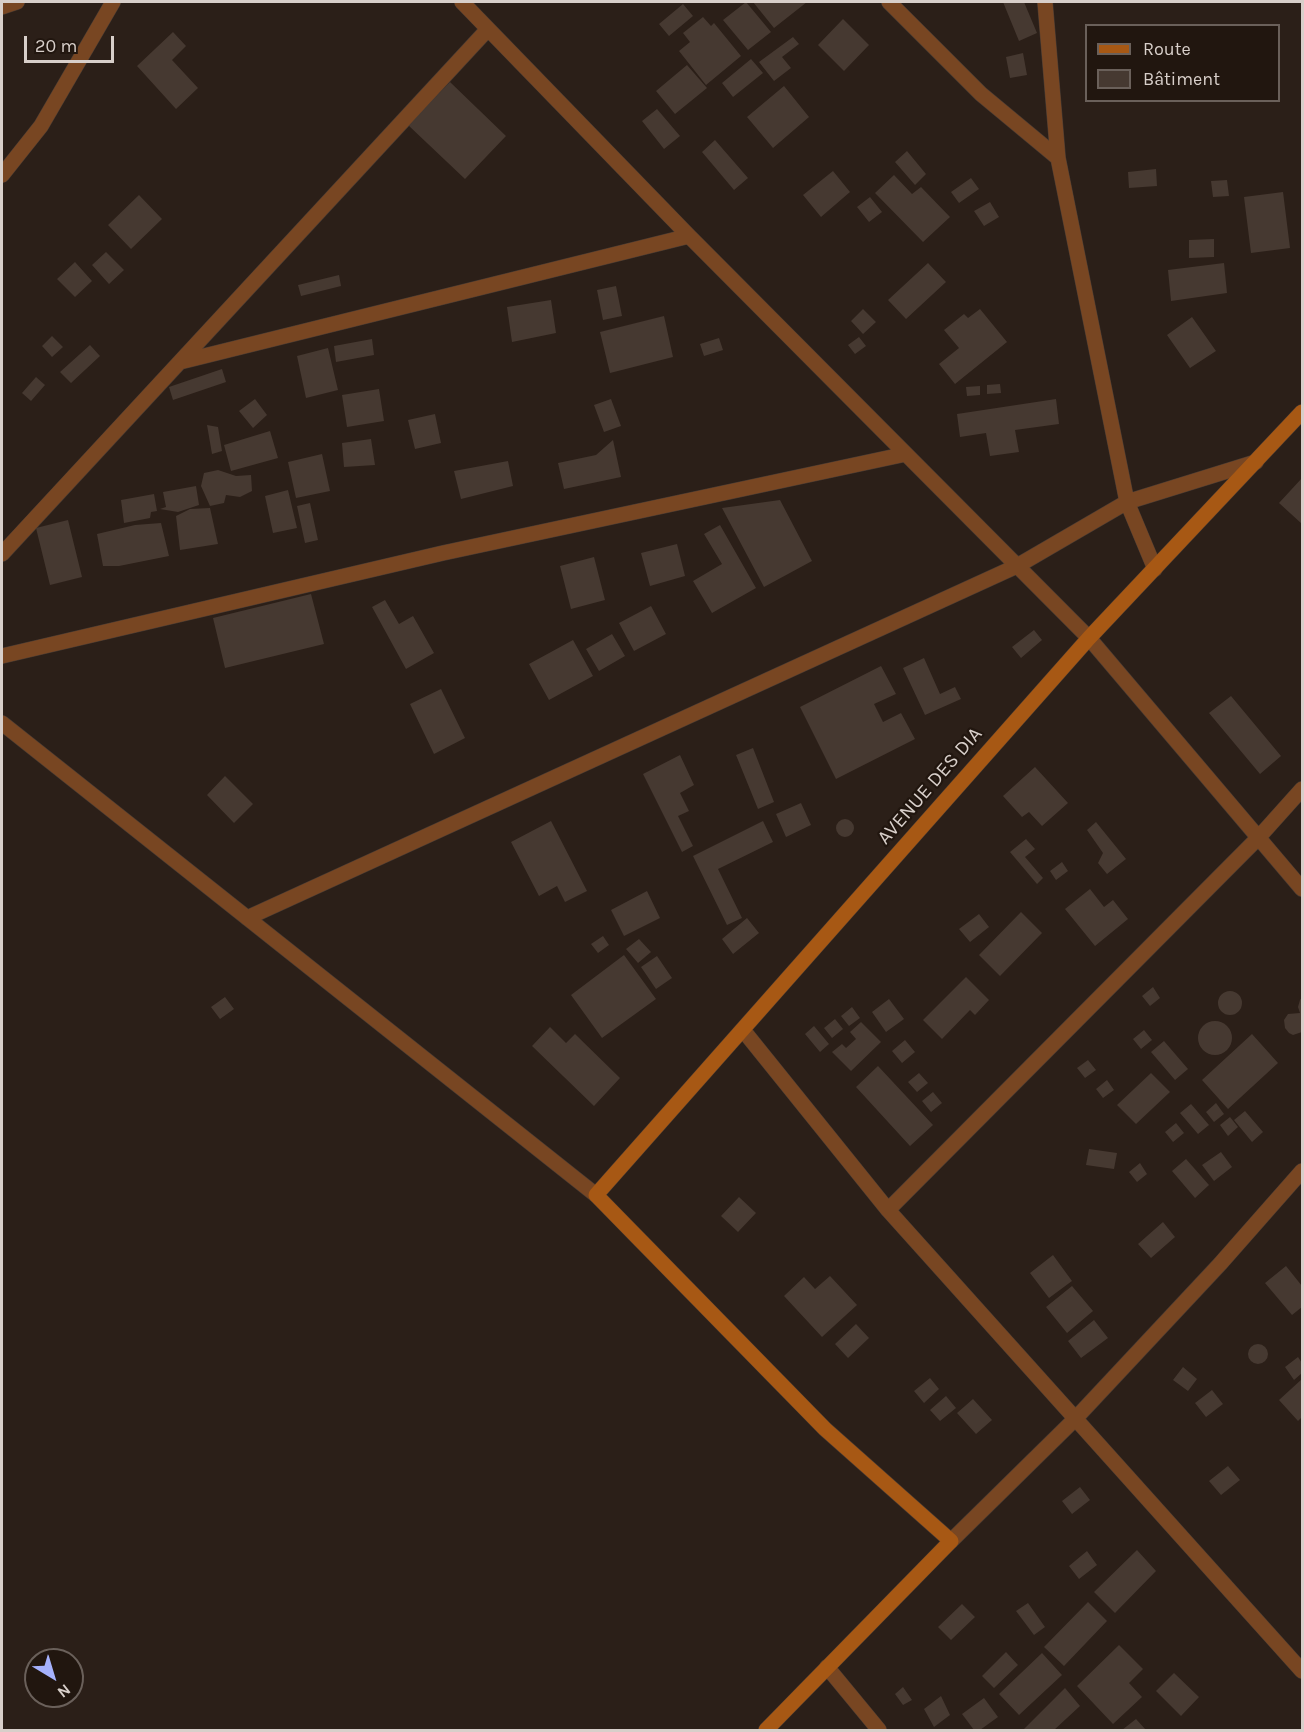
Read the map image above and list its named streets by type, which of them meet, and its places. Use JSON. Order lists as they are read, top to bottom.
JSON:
{
  "streets": {
    "street": ["AVENUE DES DIA"]
  },
  "legend": ["Route", "Bâtiment"],
  "scale_bar": "20 m",
  "north": "bottom right"
}
